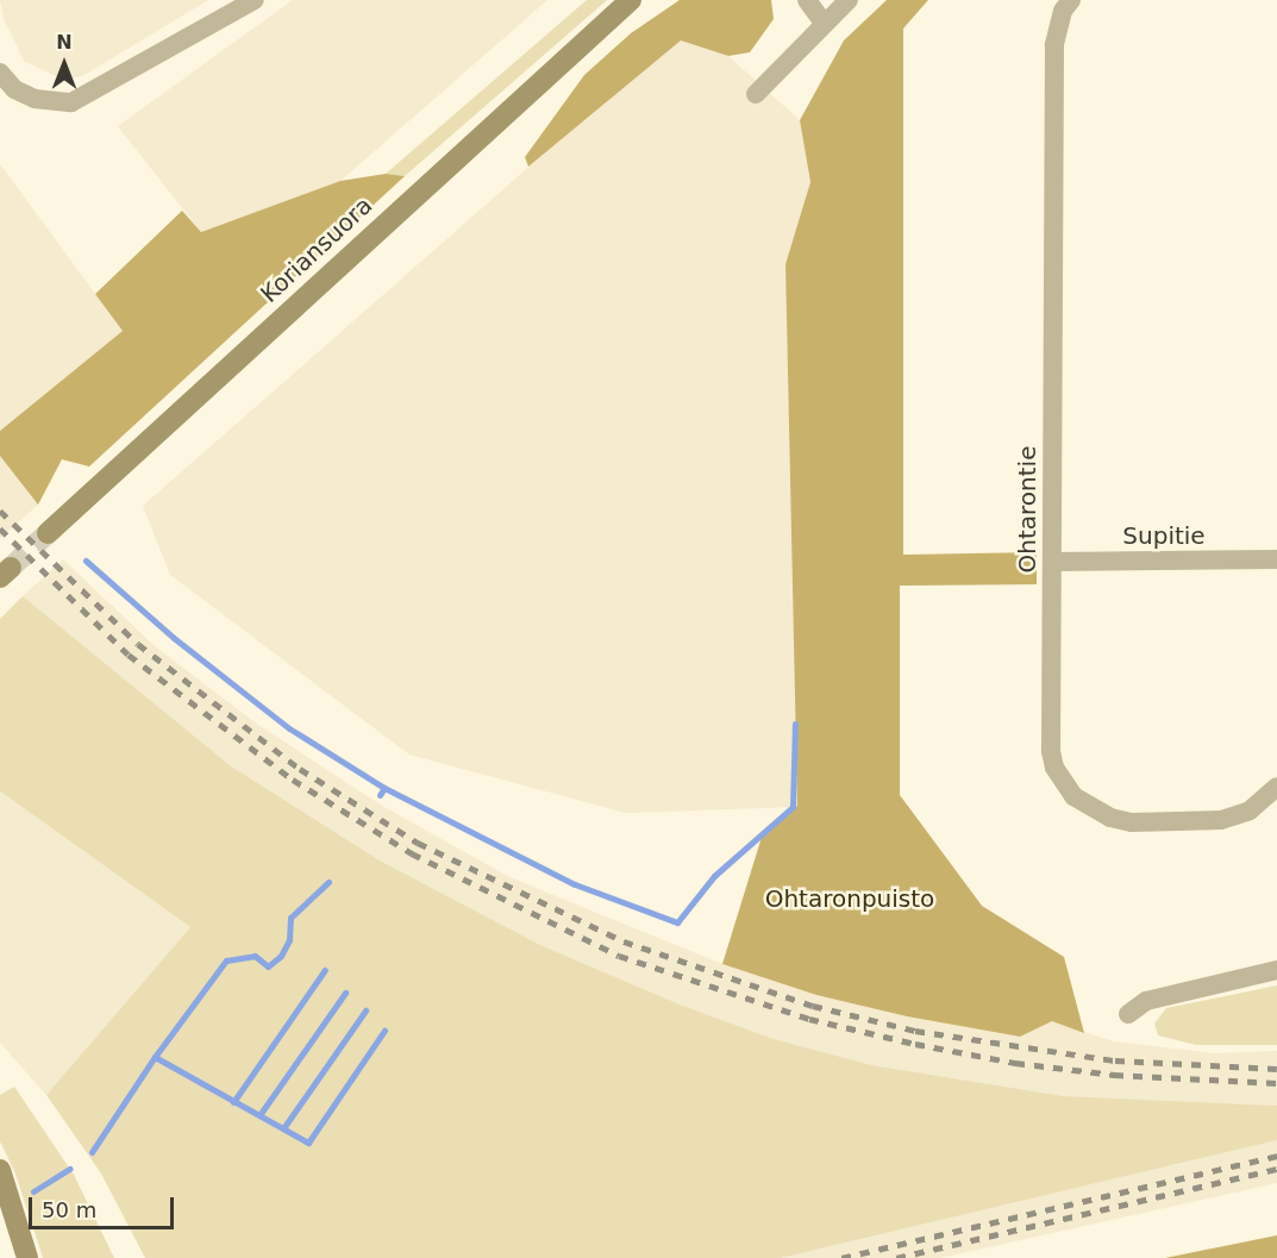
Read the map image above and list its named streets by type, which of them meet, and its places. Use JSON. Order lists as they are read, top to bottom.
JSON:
{
  "streets": {
    "main road": ["Koriansuora"],
    "street": ["Ohtarontie", "Supitie"]
  },
  "crossings": [
    ["Ohtarontie", "Supitie"]
  ],
  "parks": ["Ohtaronpuisto"],
  "scale_bar": "50 m",
  "north": "top"
}
